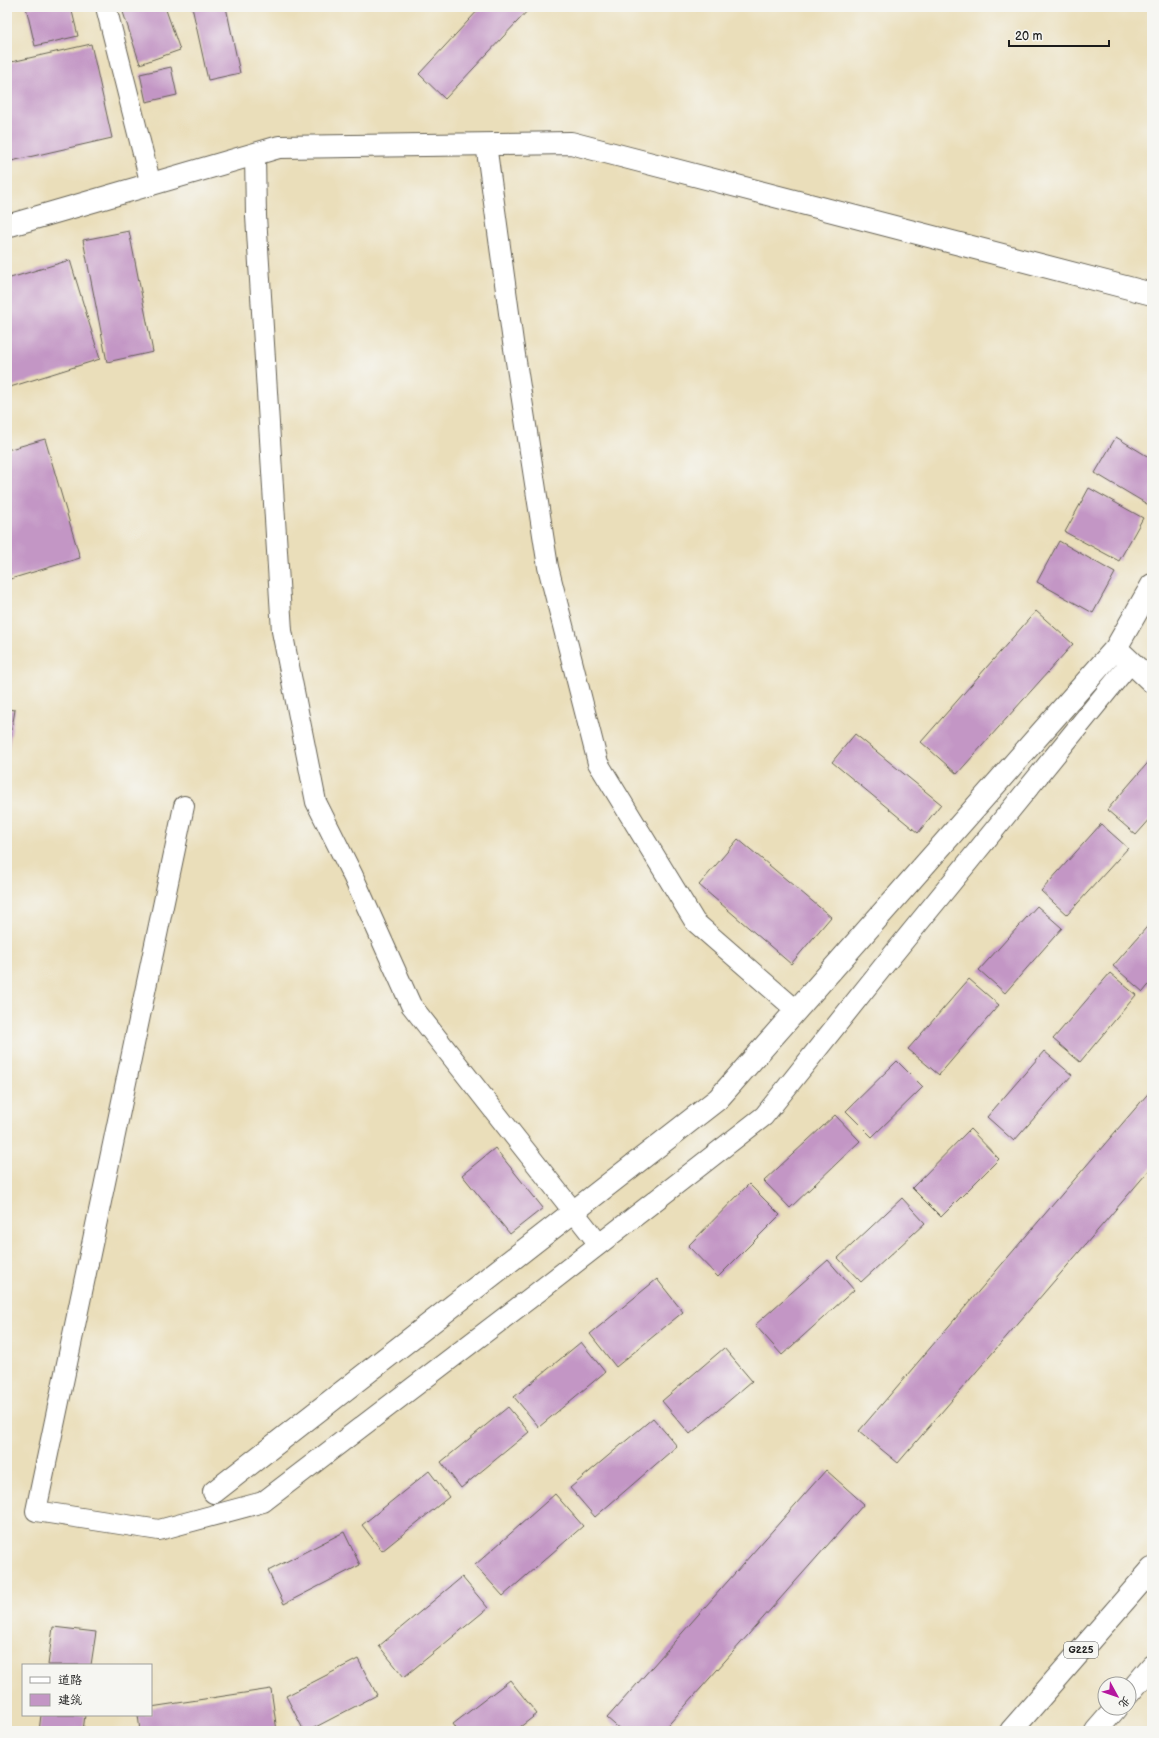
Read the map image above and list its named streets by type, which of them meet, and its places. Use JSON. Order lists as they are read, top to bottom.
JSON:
{
  "streets": {
    "main road": ["G225"]
  },
  "legend": ["道路", "建筑"],
  "scale_bar": "20 m",
  "north": "bottom right"
}
